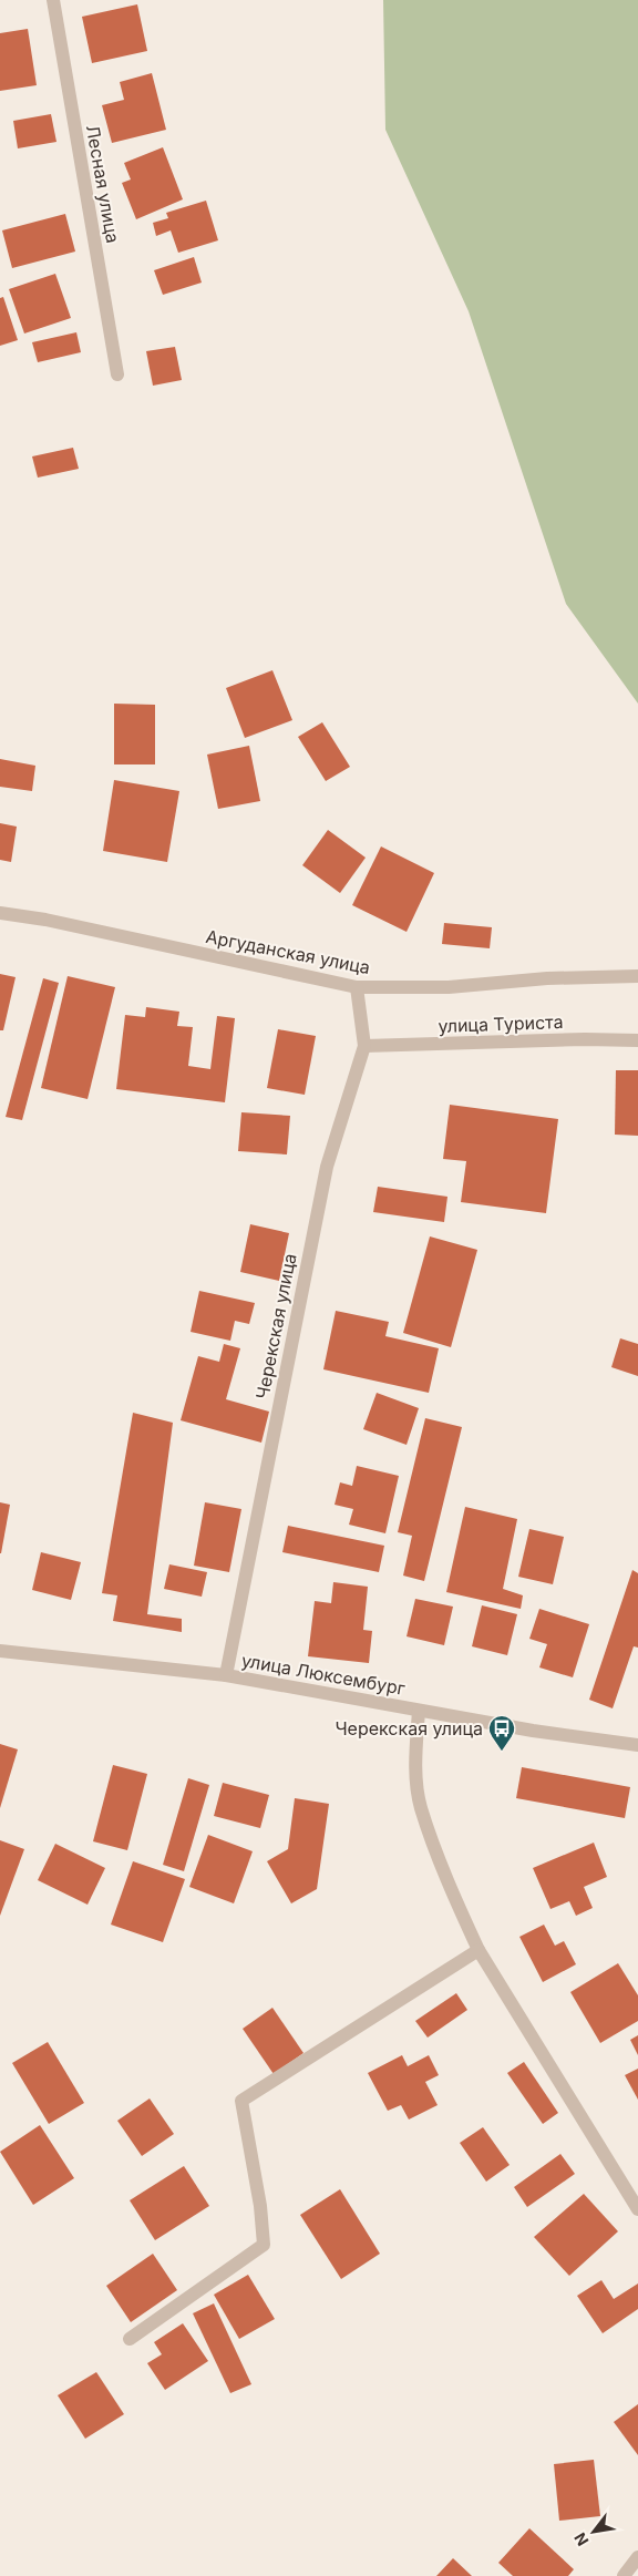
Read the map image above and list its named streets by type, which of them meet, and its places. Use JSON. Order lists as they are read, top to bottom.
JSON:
{
  "streets": {
    "street": [
      "Лесная улица",
      "Аргуданская улица",
      "улица Туриста",
      "Черекская улица",
      "улица Люксембург"
    ]
  },
  "crossings": [
    ["Аргуданская улица", "Черекская улица"],
    ["улица Туриста", "Черекская улица"],
    ["Черекская улица", "улица Люксембург"]
  ],
  "places": {
    "bus stop": ["Черекская улица"]
  },
  "north": "bottom left"
}
